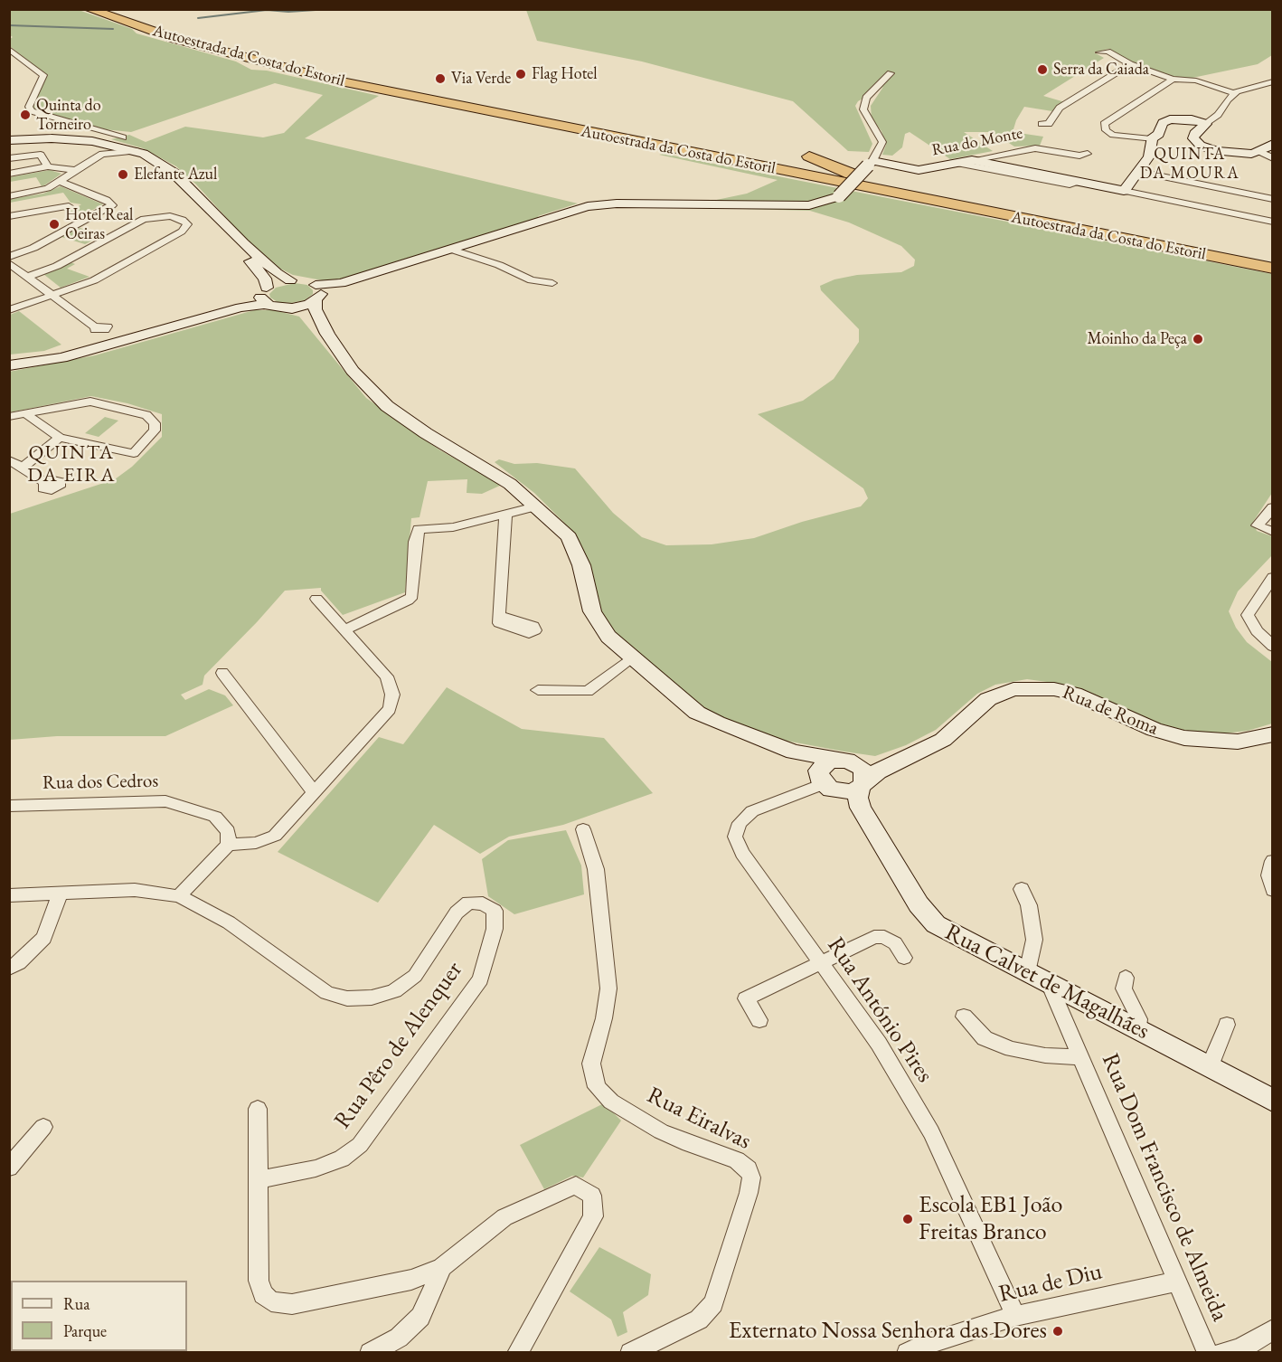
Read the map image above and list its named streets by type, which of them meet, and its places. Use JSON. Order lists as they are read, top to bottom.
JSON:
{
  "streets": {
    "highway": ["Autoestrada da Costa do Estoril"],
    "street": [
      "Rua do Monte",
      "Rua de Roma",
      "Rua dos Cedros",
      "Rua Calvet de Magalhães",
      "Rua António Pires",
      "Rua Pêro de Alenquer",
      "Rua Eiralvas",
      "Rua Dom Francisco de Almeida",
      "Rua de Diu"
    ]
  },
  "crossings": [
    ["Autoestrada da Costa do Estoril", "Rua do Monte"],
    ["Rua de Roma", "Rua Calvet de Magalhães"],
    ["Rua de Roma", "Rua António Pires"],
    ["Rua Calvet de Magalhães", "Rua Dom Francisco de Almeida"],
    ["Rua António Pires", "Rua de Diu"],
    ["Rua Dom Francisco de Almeida", "Rua de Diu"]
  ],
  "districts": ["QUINTA DA MOURA", "QUINTA DA EIRA"],
  "places": [
    "Serra da Caiada",
    "Flag Hotel",
    "Via Verde",
    "Quinta do Torneiro",
    "Elefante Azul",
    "Hotel Real Oeiras",
    "Moinho da Peça",
    "Escola EB1 João Freitas Branco",
    "Externato Nossa Senhora das Dores"
  ],
  "legend": ["Rua", "Parque"]
}
